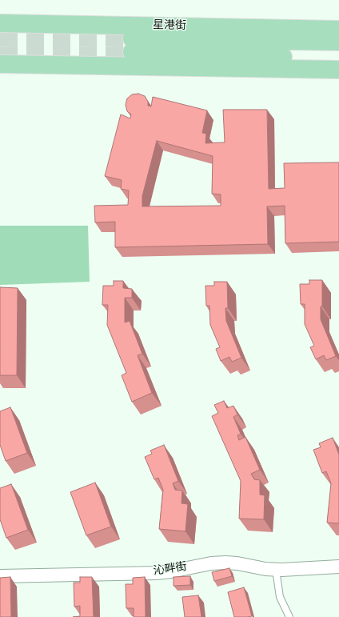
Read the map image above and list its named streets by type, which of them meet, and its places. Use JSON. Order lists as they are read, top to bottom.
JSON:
{
  "streets": {
    "main road": ["星港街"],
    "street": ["沁畔街"]
  }
}
